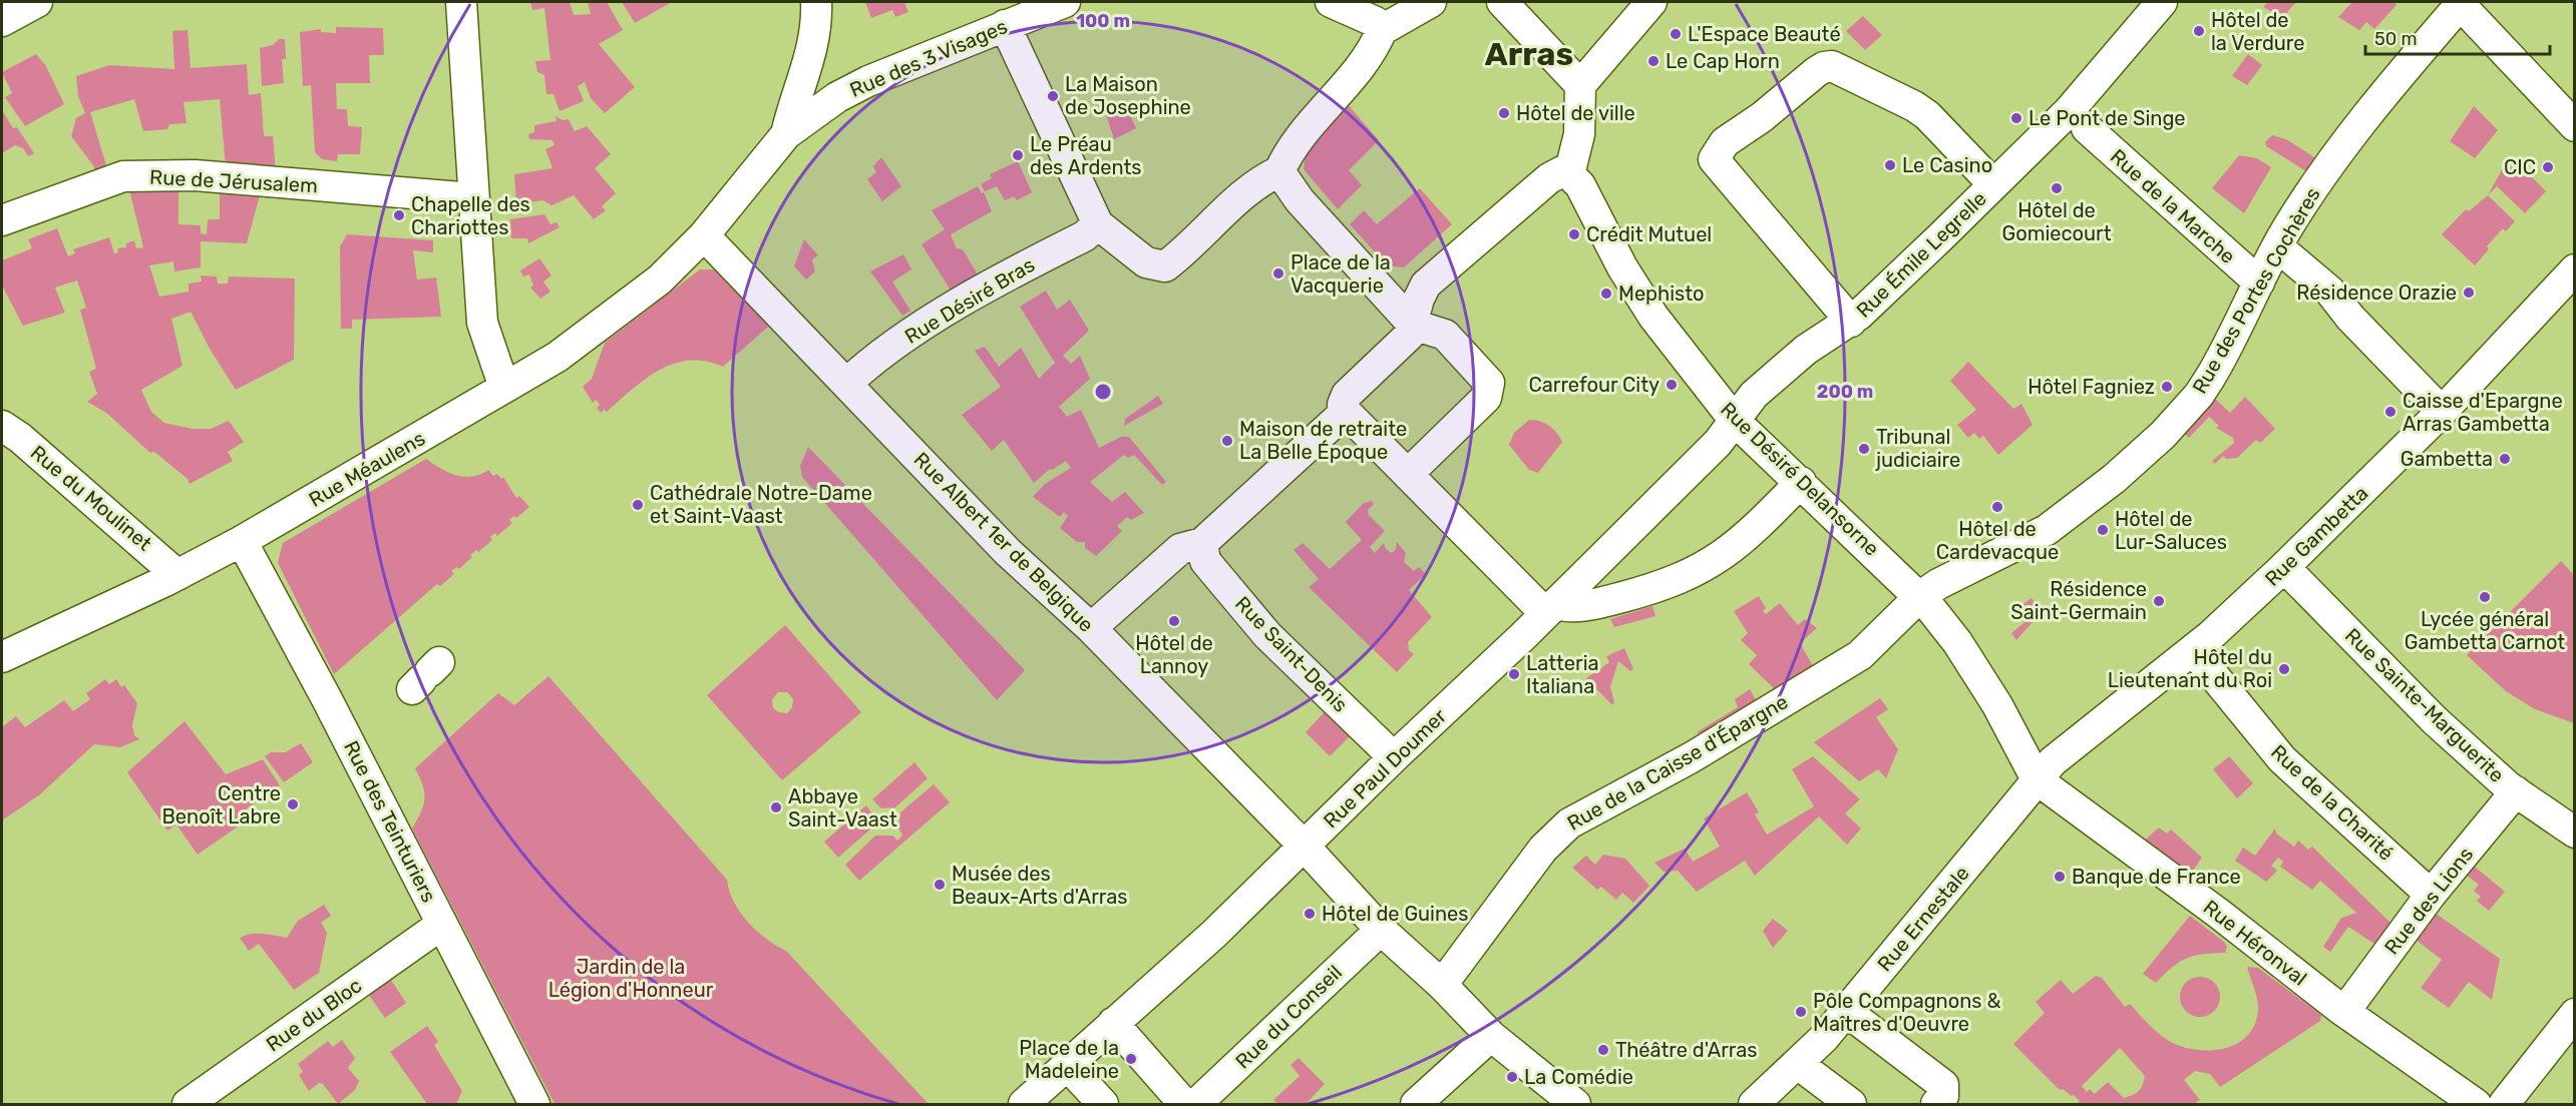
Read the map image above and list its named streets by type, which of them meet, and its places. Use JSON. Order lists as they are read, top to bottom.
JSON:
{
  "streets": {
    "street": [
      "Rue des 3 Visages",
      "Rue de Jérusalem",
      "Rue de la Marche",
      "Rue Émile Legrelle",
      "Rue des Portes Cochères",
      "Rue Désiré Bras",
      "Rue Méaulens",
      "Rue Désiré Delansorne",
      "Rue du Moulinet",
      "Rue Gambetta",
      "Rue Albert 1er de Belgique",
      "Rue Saint-Denis",
      "Rue Sainte-Marguerite",
      "Rue de la Caisse d'Épargne",
      "Rue Paul Doumer",
      "Rue de la Charité",
      "Rue des Teinturiers",
      "Rue des Lions",
      "Rue Ernestale",
      "Rue Héronval",
      "Rue du Bloc",
      "Rue du Conseil"
    ]
  },
  "crossings": [
    ["Rue des 3 Visages", "Rue Méaulens"],
    ["Rue des 3 Visages", "Rue Albert 1er de Belgique"],
    ["Rue de la Marche", "Rue des Portes Cochères"],
    ["Rue Émile Legrelle", "Rue Désiré Delansorne"],
    ["Rue Émile Legrelle", "Rue Paul Doumer"],
    ["Rue des Portes Cochères", "Rue Désiré Delansorne"],
    ["Rue des Portes Cochères", "Rue de la Caisse d'Épargne"],
    ["Rue Désiré Bras", "Rue Albert 1er de Belgique"],
    ["Rue Méaulens", "Rue du Moulinet"],
    ["Rue Méaulens", "Rue Albert 1er de Belgique"],
    ["Rue Méaulens", "Rue des Teinturiers"],
    ["Rue Désiré Delansorne", "Rue Gambetta"],
    ["Rue Désiré Delansorne", "Rue de la Caisse d'Épargne"],
    ["Rue Désiré Delansorne", "Rue Paul Doumer"],
    ["Rue Désiré Delansorne", "Rue Ernestale"],
    ["Rue Désiré Delansorne", "Rue Héronval"],
    ["Rue Gambetta", "Rue Sainte-Marguerite"],
    ["Rue Gambetta", "Rue de la Charité"],
    ["Rue Gambetta", "Rue Ernestale"],
    ["Rue Gambetta", "Rue Héronval"],
    ["Rue Albert 1er de Belgique", "Rue de la Caisse d'Épargne"],
    ["Rue Albert 1er de Belgique", "Rue Paul Doumer"],
    ["Rue Albert 1er de Belgique", "Rue du Conseil"],
    ["Rue Saint-Denis", "Rue Paul Doumer"],
    ["Rue Sainte-Marguerite", "Rue des Lions"],
    ["Rue de la Charité", "Rue des Lions"],
    ["Rue des Teinturiers", "Rue du Bloc"],
    ["Rue des Lions", "Rue Héronval"],
    ["Rue Ernestale", "Rue Héronval"]
  ],
  "districts": ["Arras"],
  "parks": ["Jardin de la Légion d'Honneur"],
  "places": [
    "Hôtel de la Verdure",
    "L'Espace Beauté",
    "Le Cap Horn",
    "La Maison de Josephine",
    "Hôtel de ville",
    "Le Pont de Singe",
    "Le Préau des Ardents",
    "Le Casino",
    "CIC",
    "Hôtel de Gomiecourt",
    "Chapelle des Chariottes",
    "Crédit Mutuel",
    "Place de la Vacquerie",
    "Résidence Orazie",
    "Mephisto",
    "Carrefour City",
    "Hôtel Fagniez",
    "Caisse d'Epargne Arras Gambetta",
    "Maison de retraite La Belle Époque",
    "Tribunal judiciaire",
    "Gambetta",
    "Cathédrale Notre-Dame et Saint-Vaast",
    "Hôtel de Cardevacque",
    "Hôtel de Lur-Saluces",
    "Lycée général Gambetta Carnot",
    "Résidence Saint-Germain",
    "Hôtel de Lannoy",
    "Hôtel du Lieutenant du Roi",
    "Latteria Italiana",
    "Centre Benoît Labre",
    "Abbaye Saint-Vaast",
    "Banque de France",
    "Musée des Beaux-Arts d'Arras",
    "Hôtel de Guines",
    "Pôle Compagnons & Maîtres d'Oeuvre",
    "Théâtre d'Arras",
    "Place de la Madeleine",
    "La Comédie"
  ],
  "scale_bar": "50 m",
  "rings": ["100 m", "200 m"]
}
